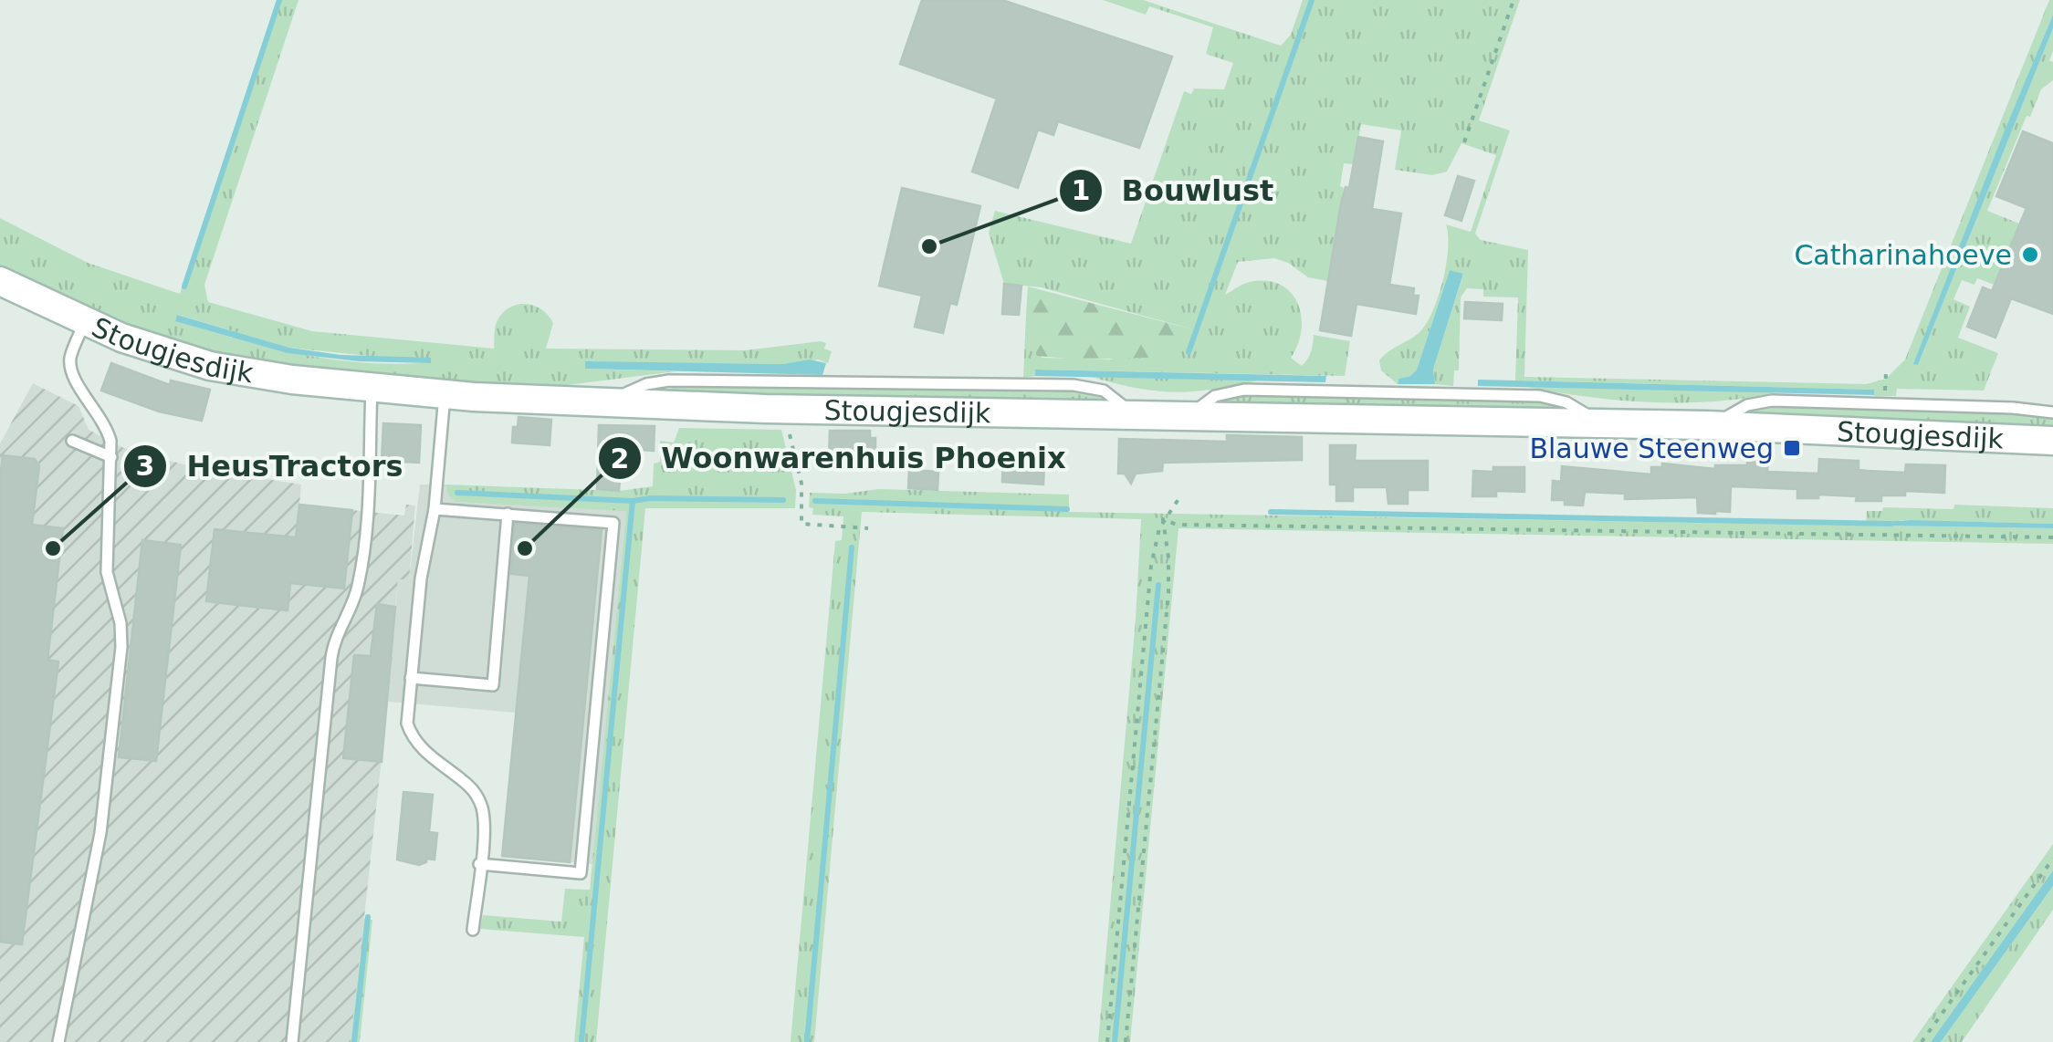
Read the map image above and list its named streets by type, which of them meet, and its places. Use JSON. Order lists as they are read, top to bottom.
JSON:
{
  "streets": {
    "street": ["Stougjesdijk"]
  },
  "places": {
    "other": [
      "Bouwlust",
      "Catharinahoeve",
      "HeusTractors",
      "Woonwarenhuis Phoenix"
    ],
    "transit": ["Blauwe Steenweg"]
  }
}
